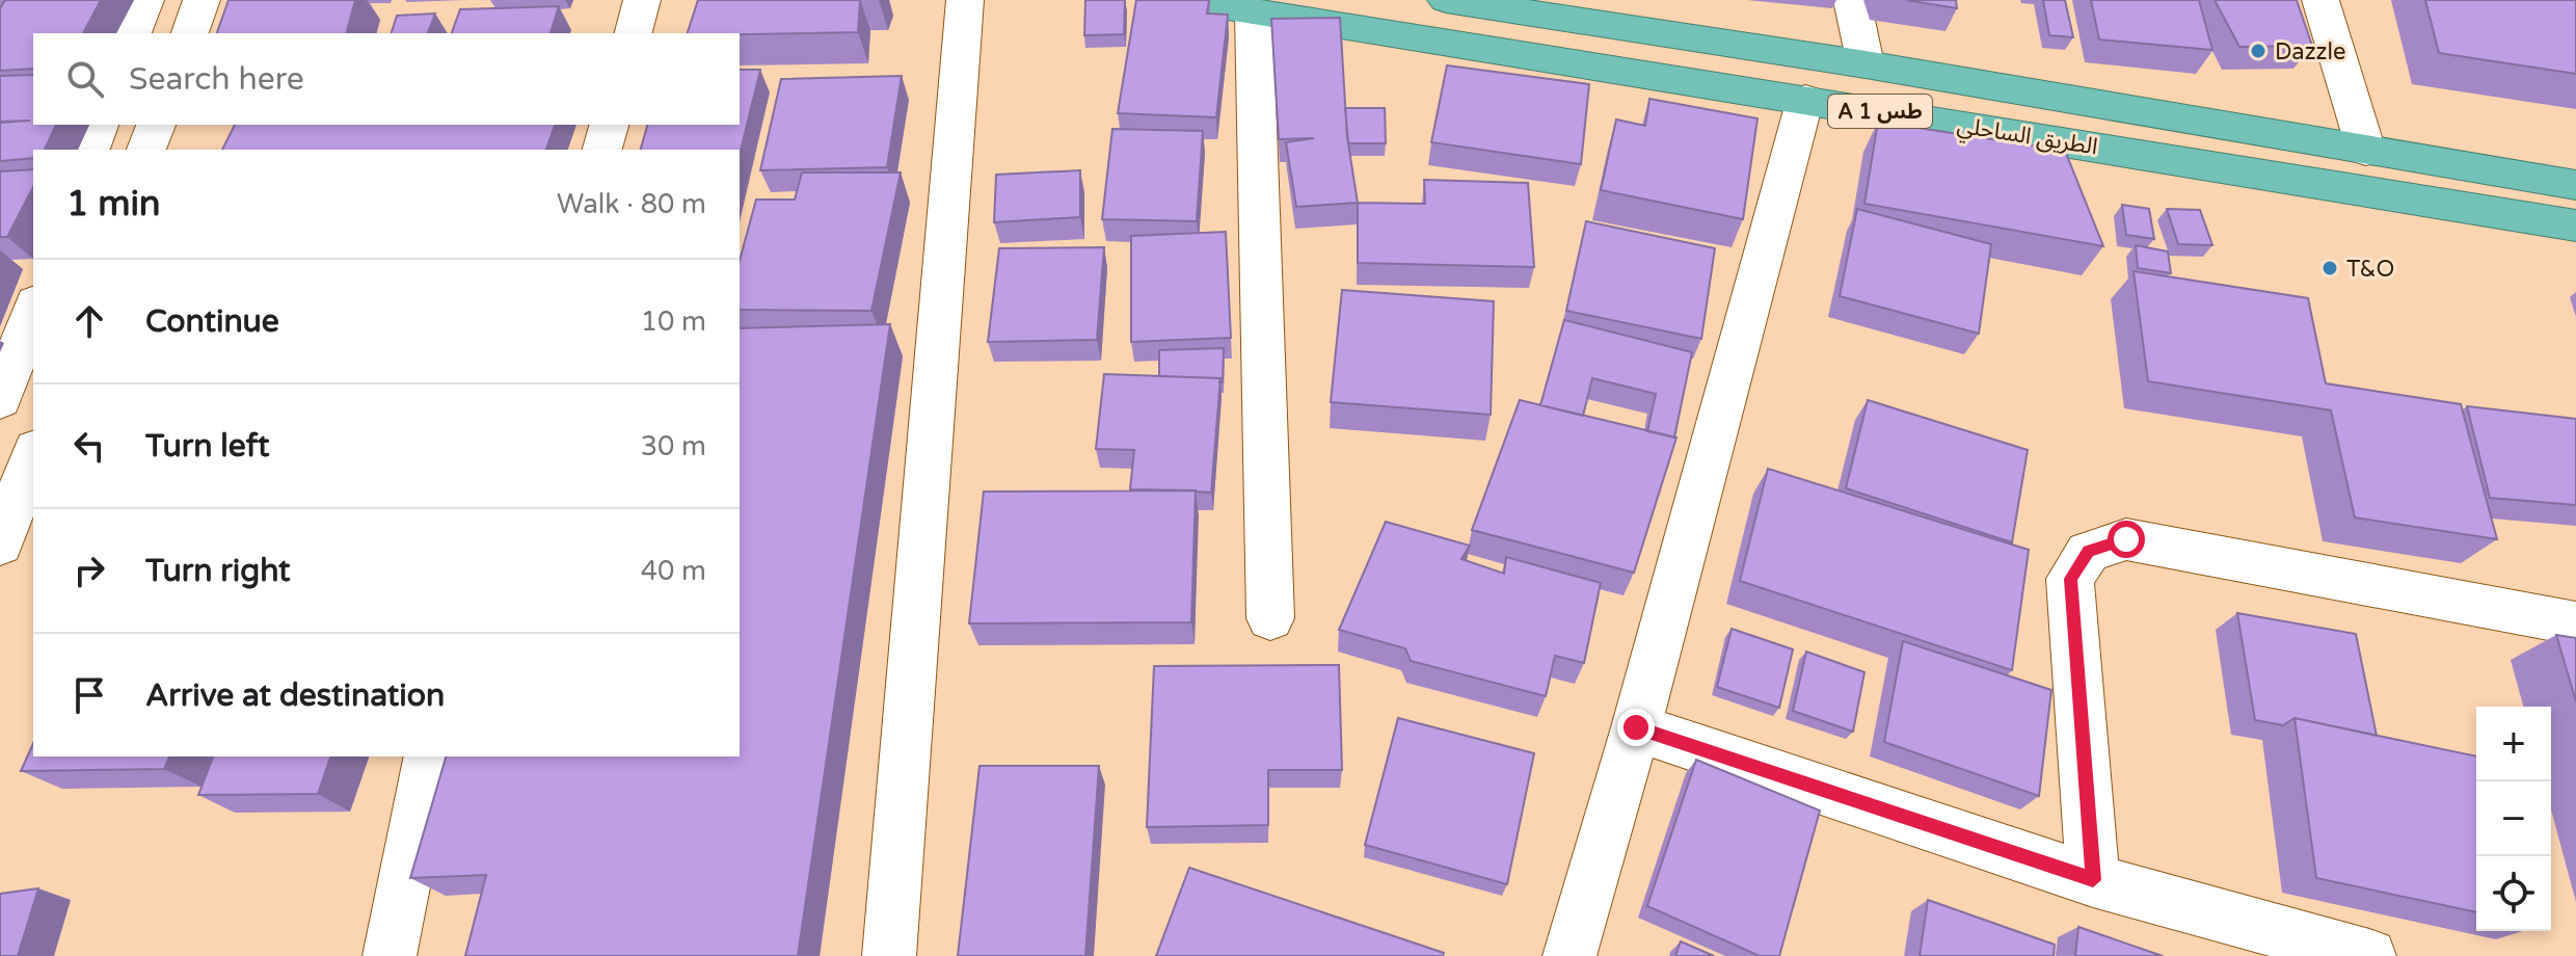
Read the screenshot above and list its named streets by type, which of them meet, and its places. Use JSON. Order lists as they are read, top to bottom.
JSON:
{
  "streets": {
    "highway": ["A 1 طس", "الطريق الساحلي"]
  },
  "places": ["Dazzle", "T&O"],
  "page": {
    "search": "Search here",
    "heading": ["1 min", "Walk · 80 m"],
    "list": [
      ["Continue", "10 m"],
      ["Turn left", "30 m"],
      ["Turn right", "40 m"],
      "Arrive at destination"
    ],
    "map_buttons": ["+", "−"]
  }
}
